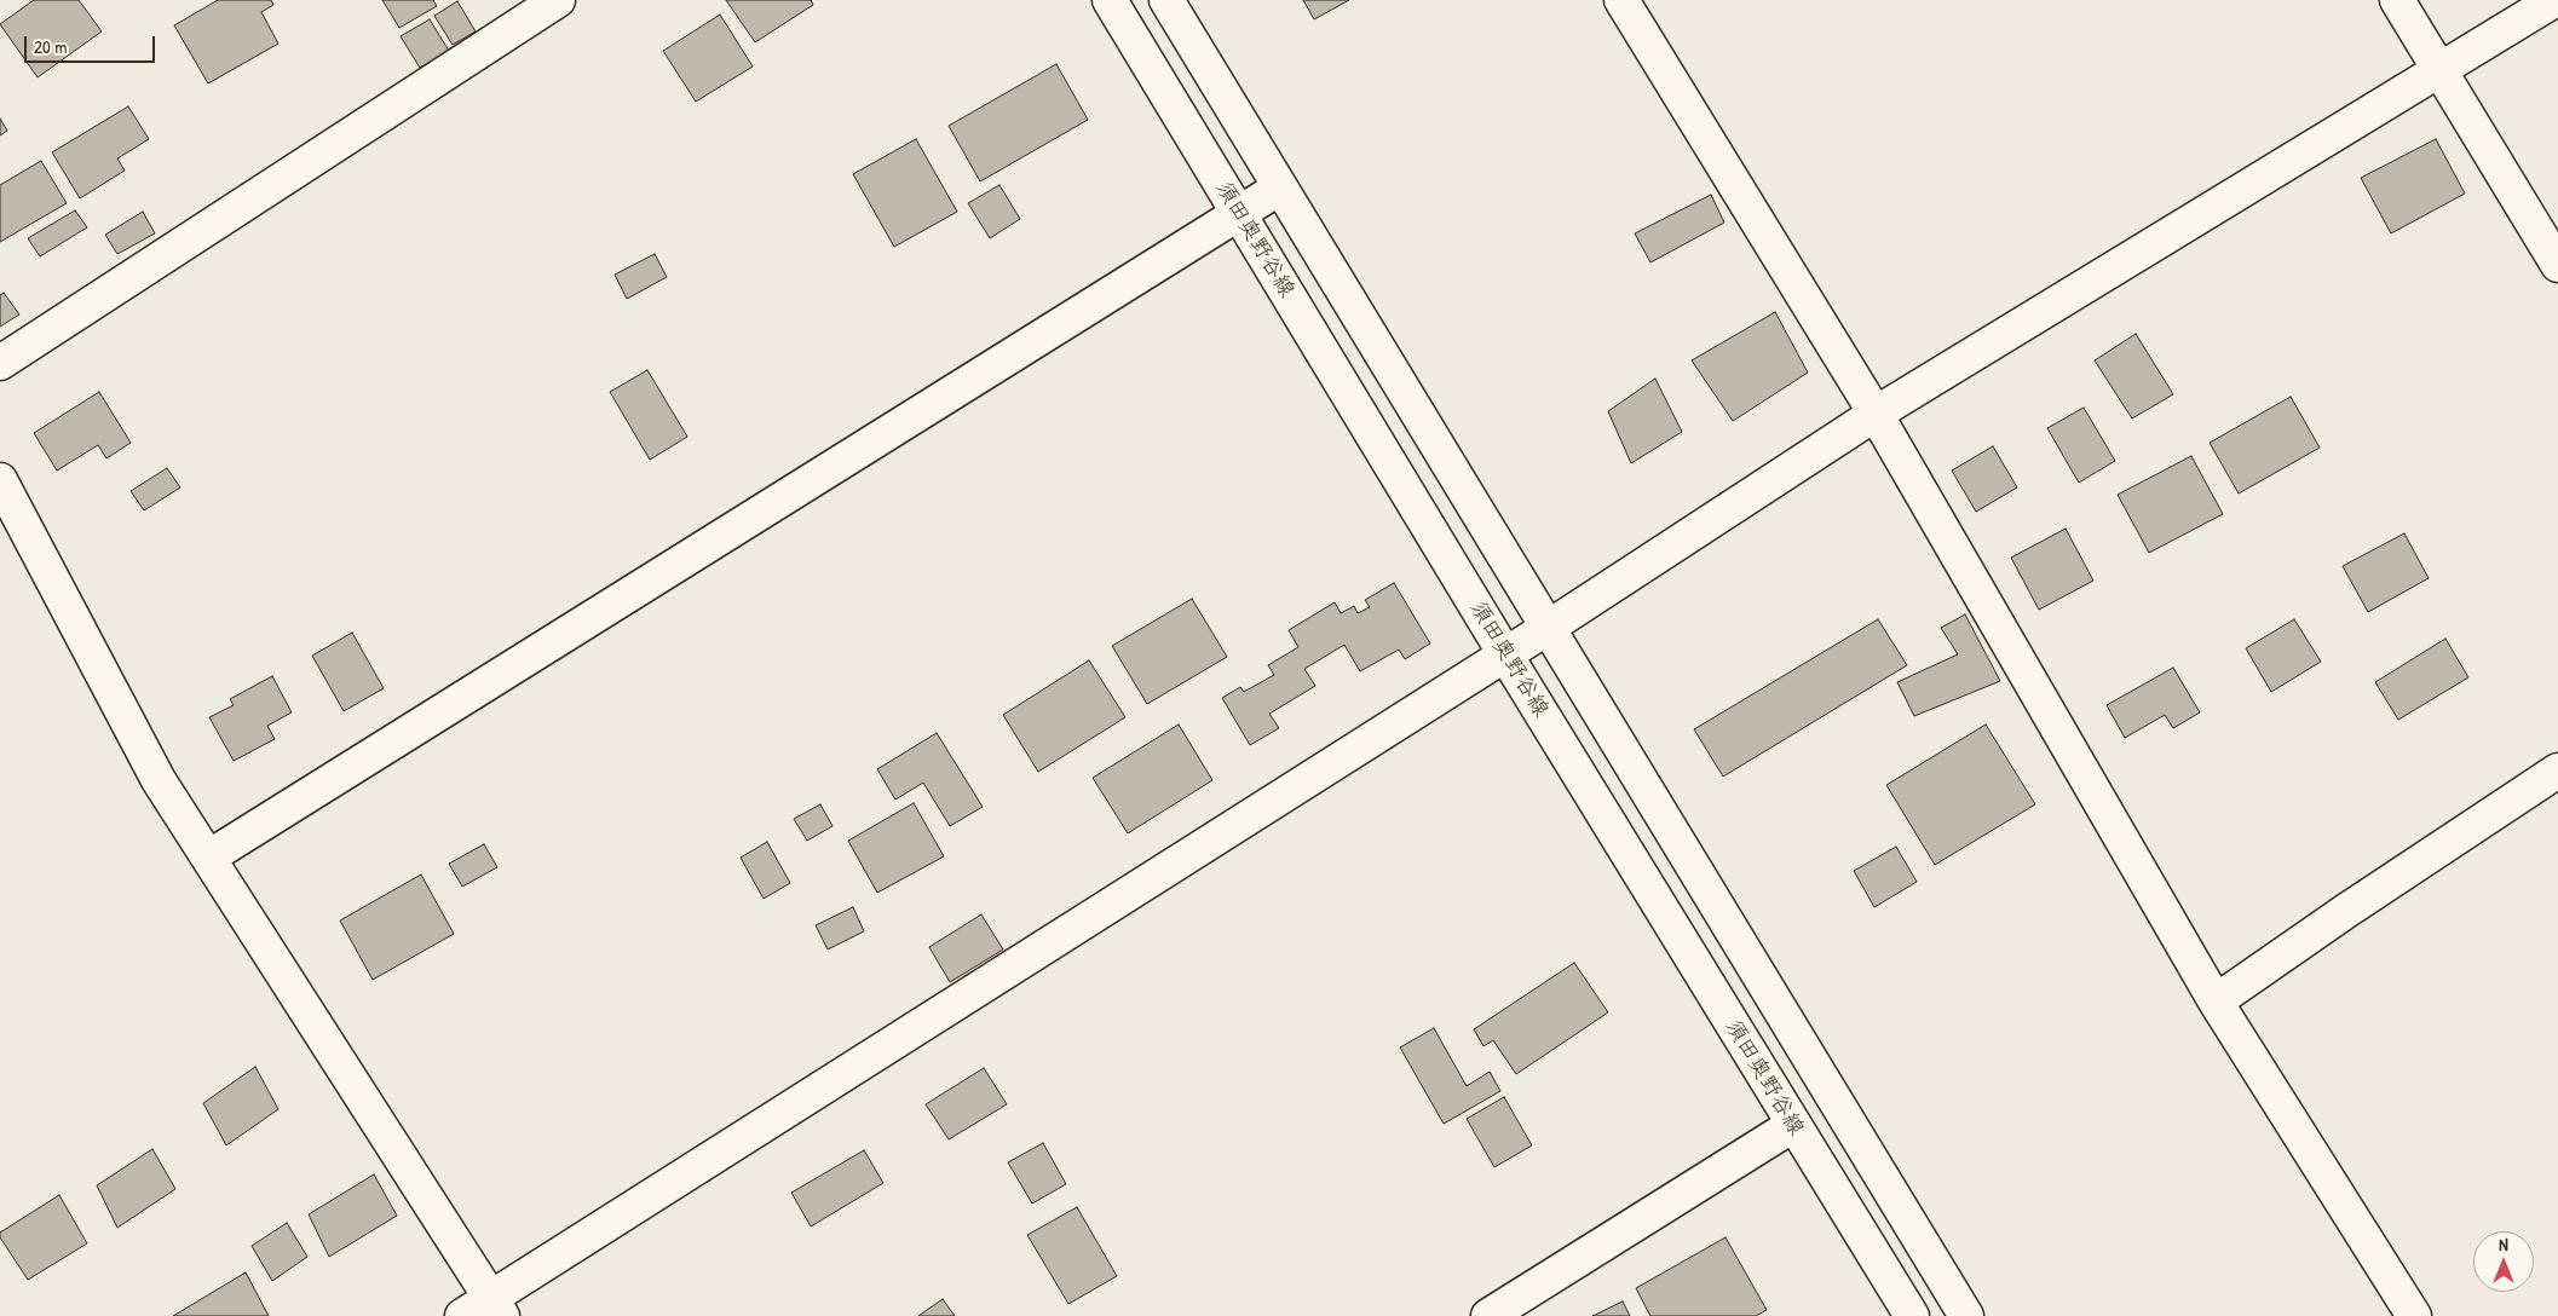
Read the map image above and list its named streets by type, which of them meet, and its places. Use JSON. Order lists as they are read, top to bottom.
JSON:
{
  "streets": {
    "street": ["須田奥野谷線"]
  },
  "scale_bar": "20 m",
  "north": "top"
}
